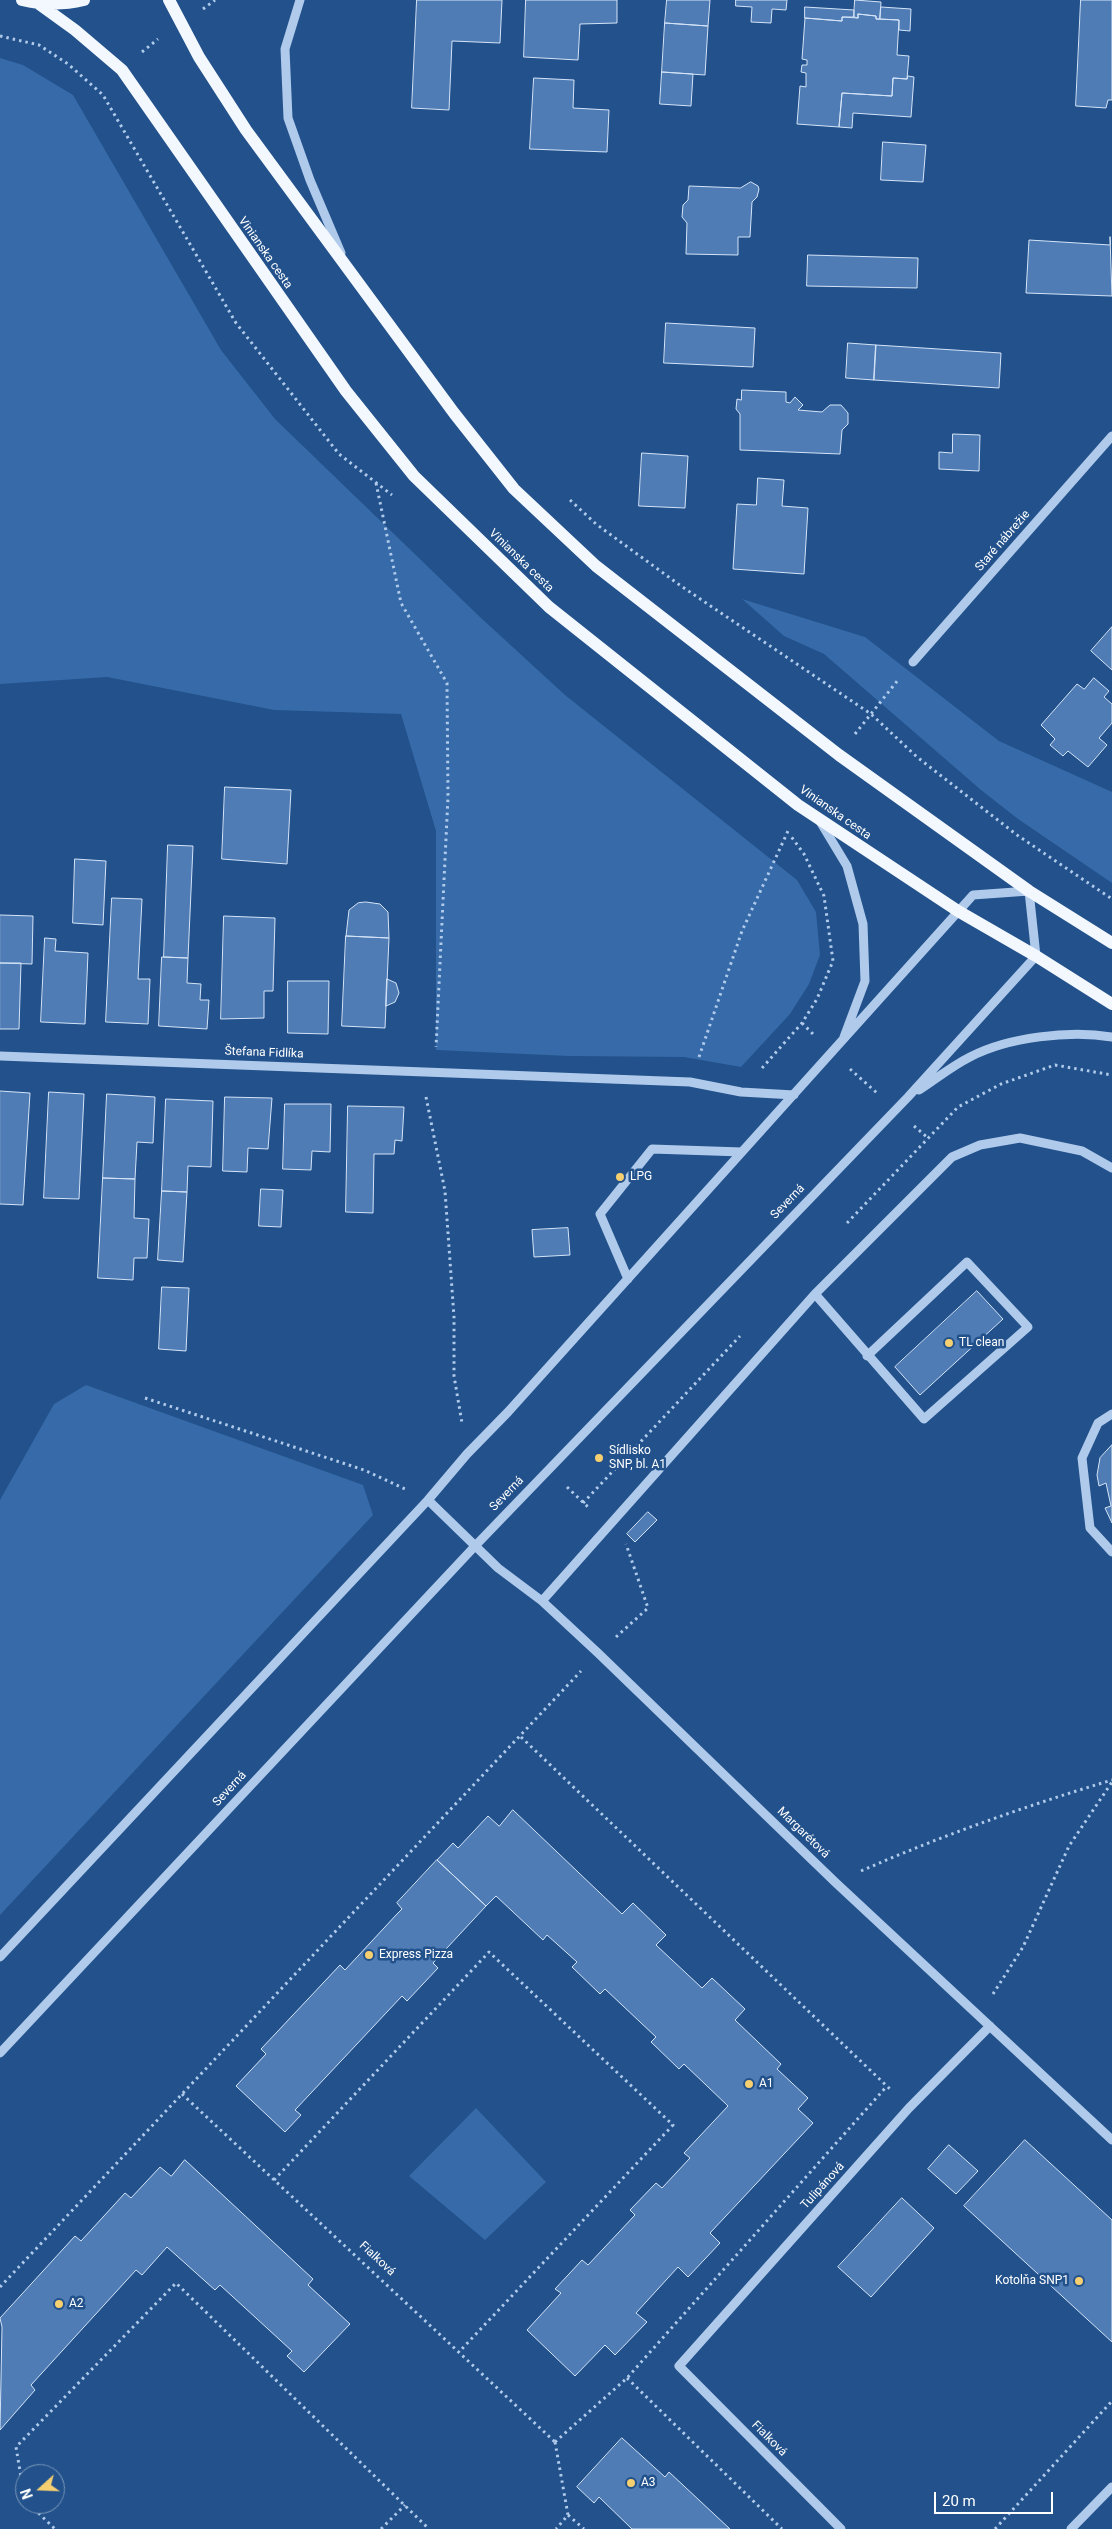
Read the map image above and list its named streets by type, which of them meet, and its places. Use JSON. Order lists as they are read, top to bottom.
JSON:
{
  "streets": {
    "main road": ["Vinianska cesta"],
    "street": [
      "Staré nábrežie",
      "Štefana Fidlíka",
      "Severná",
      "Margarétová",
      "Tulipánová",
      "Fialková"
    ]
  },
  "crossings": [
    ["Vinianska cesta", "Severná"],
    ["Severná", "Margarétová"],
    ["Margarétová", "Tulipánová"],
    ["Tulipánová", "Fialková"]
  ],
  "places": [
    "LPG",
    "TL clean",
    "Sídlisko SNP, bl. A1",
    "Express Pizza",
    "A1",
    "Kotolňa SNP1",
    "A2",
    "A3"
  ],
  "scale_bar": "20 m",
  "north": "left"
}
